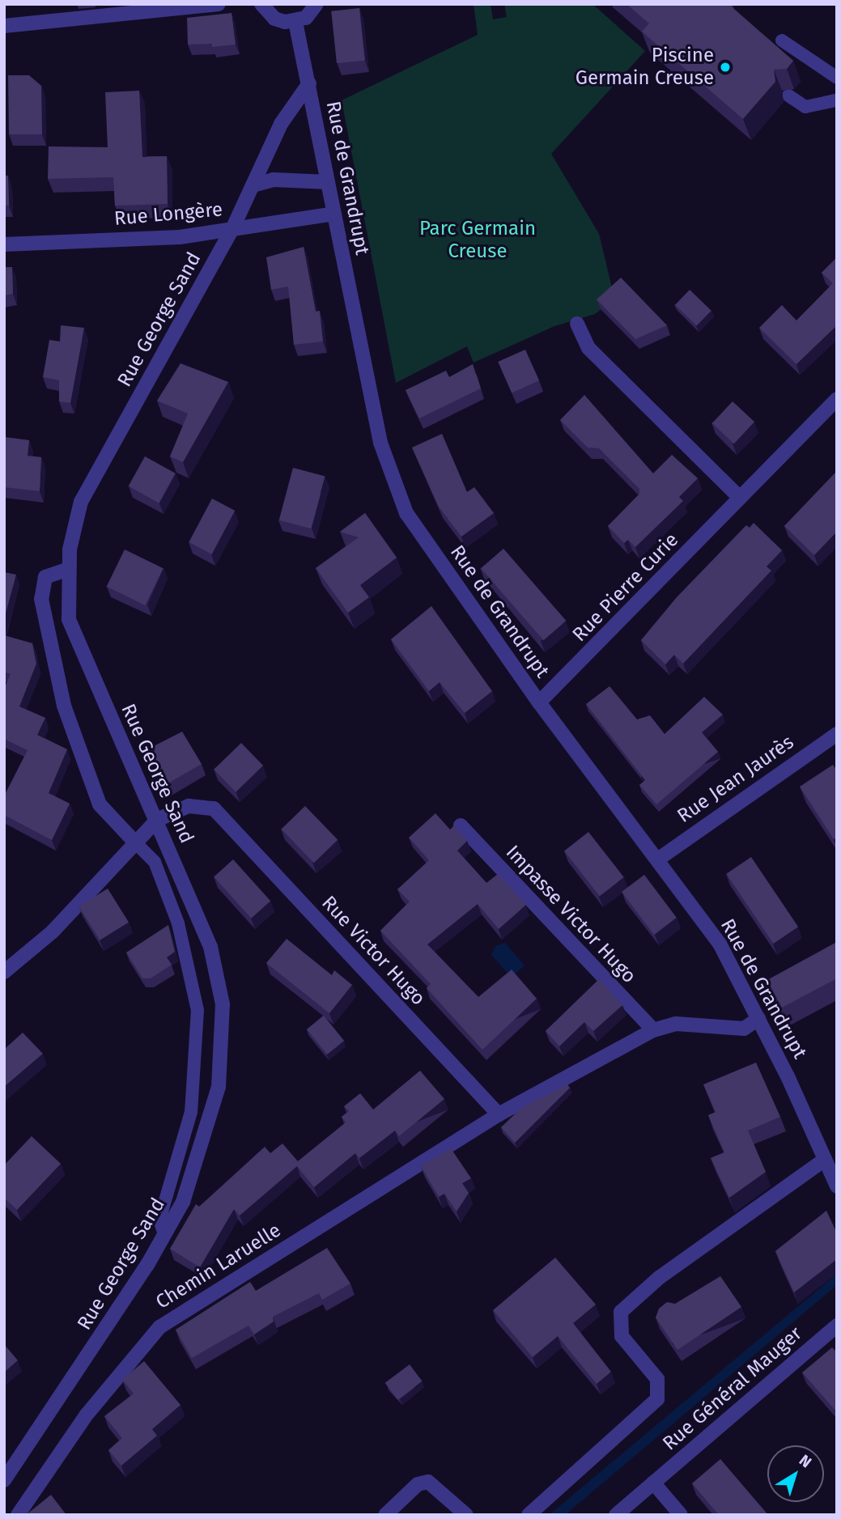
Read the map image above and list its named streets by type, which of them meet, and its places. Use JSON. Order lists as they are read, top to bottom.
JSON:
{
  "streets": {
    "street": [
      "Rue de Grandrupt",
      "Rue Longère",
      "Rue George Sand",
      "Rue Pierre Curie",
      "Rue Jean Jaurès",
      "Impasse Victor Hugo",
      "Rue Victor Hugo",
      "Chemin Laruelle",
      "Rue Général Mauger"
    ]
  },
  "crossings": [
    ["Rue de Grandrupt", "Rue Longère"],
    ["Rue de Grandrupt", "Rue George Sand"],
    ["Rue de Grandrupt", "Rue Pierre Curie"],
    ["Rue de Grandrupt", "Rue Jean Jaurès"],
    ["Rue Longère", "Rue George Sand"],
    ["Rue George Sand", "Rue Victor Hugo"],
    ["Rue Victor Hugo", "Chemin Laruelle"]
  ],
  "parks": ["Parc Germain Creuse"],
  "places": ["Piscine Germain Creuse"],
  "north": "top right"
}
